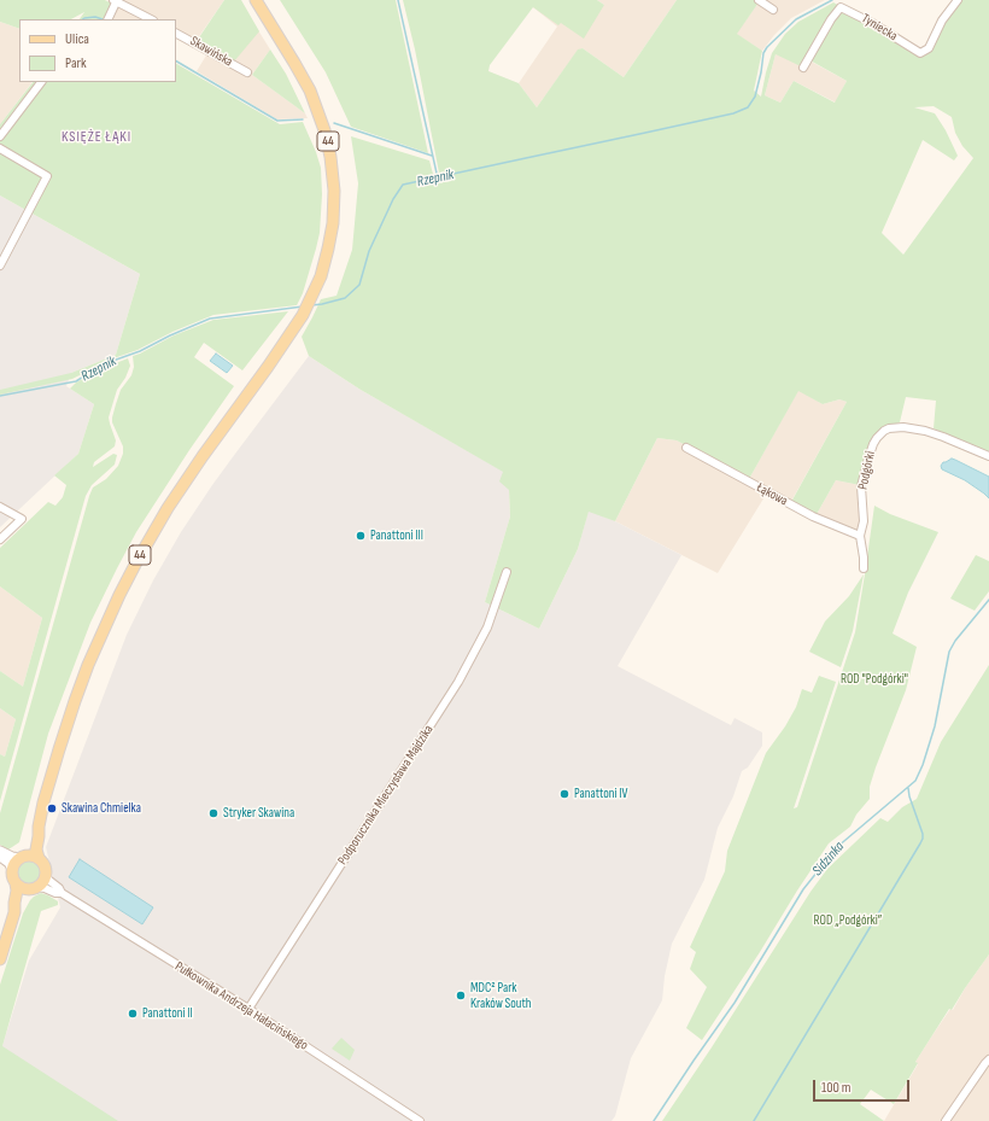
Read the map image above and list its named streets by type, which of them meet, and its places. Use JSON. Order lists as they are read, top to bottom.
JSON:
{
  "streets": {
    "main road": ["44"],
    "street": [
      "Tyniecka",
      "Skawińska",
      "Podgórki",
      "Łąkowa",
      "Podporucznika Mieczysława Majdzika",
      "Pułkownika Andrzeja Hałacińskiego"
    ]
  },
  "crossings": [
    ["44", "Pułkownika Andrzeja Hałacińskiego"],
    ["Podgórki", "Łąkowa"],
    ["Podporucznika Mieczysława Majdzika", "Pułkownika Andrzeja Hałacińskiego"]
  ],
  "districts": ["KSIĘŻE ŁĄKI"],
  "water": ["Rzepnik", "Sidzinka"],
  "parks": ["ROD \"Podgórki\"", "ROD „Podgórki”"],
  "places": [
    "Panattoni III",
    "Panattoni IV",
    "Skawina Chmielka",
    "Stryker Skawina",
    "MDC² Park Kraków South",
    "Panattoni II"
  ],
  "legend": ["Ulica", "Park"],
  "scale_bar": "100 m"
}
